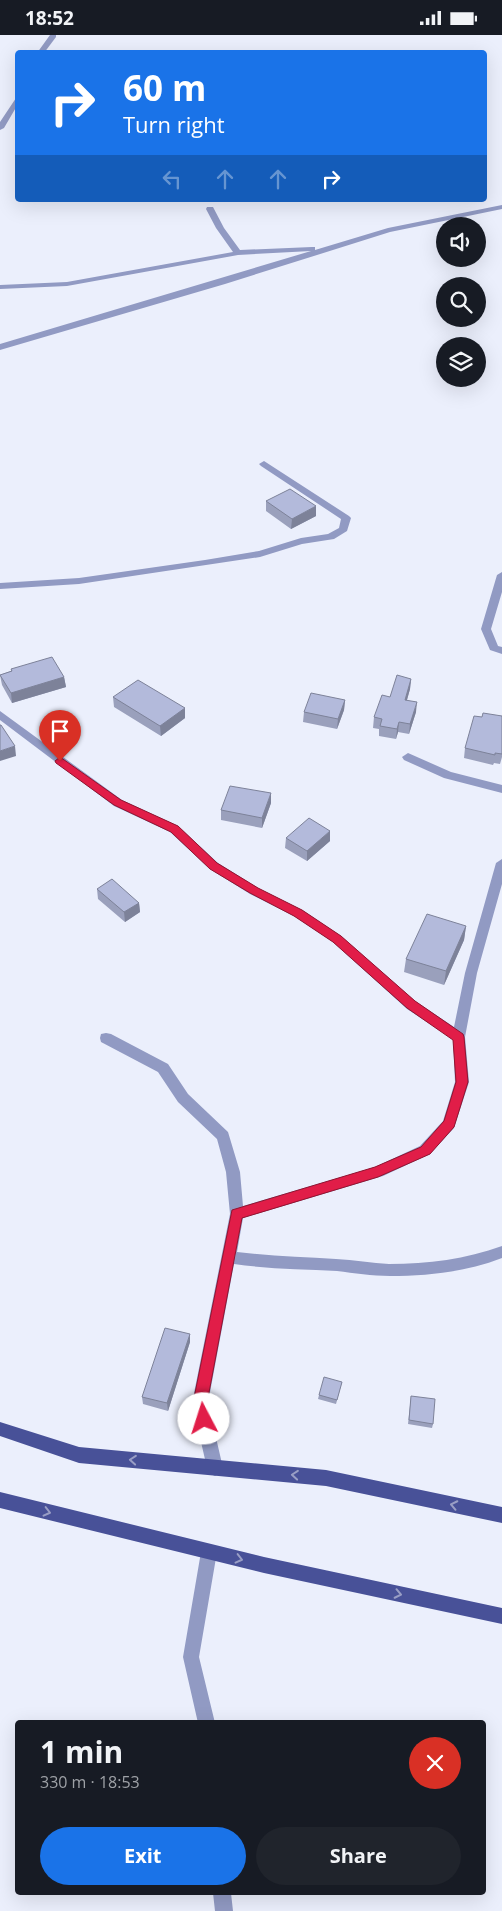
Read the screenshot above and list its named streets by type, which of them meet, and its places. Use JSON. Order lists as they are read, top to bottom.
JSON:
{
  "page": {
    "status": "18:52",
    "turn": ["60 m", "Turn right"],
    "heading": ["1 min", "330 m · 18:53"],
    "buttons": ["Exit", "Share"]
  }
}
